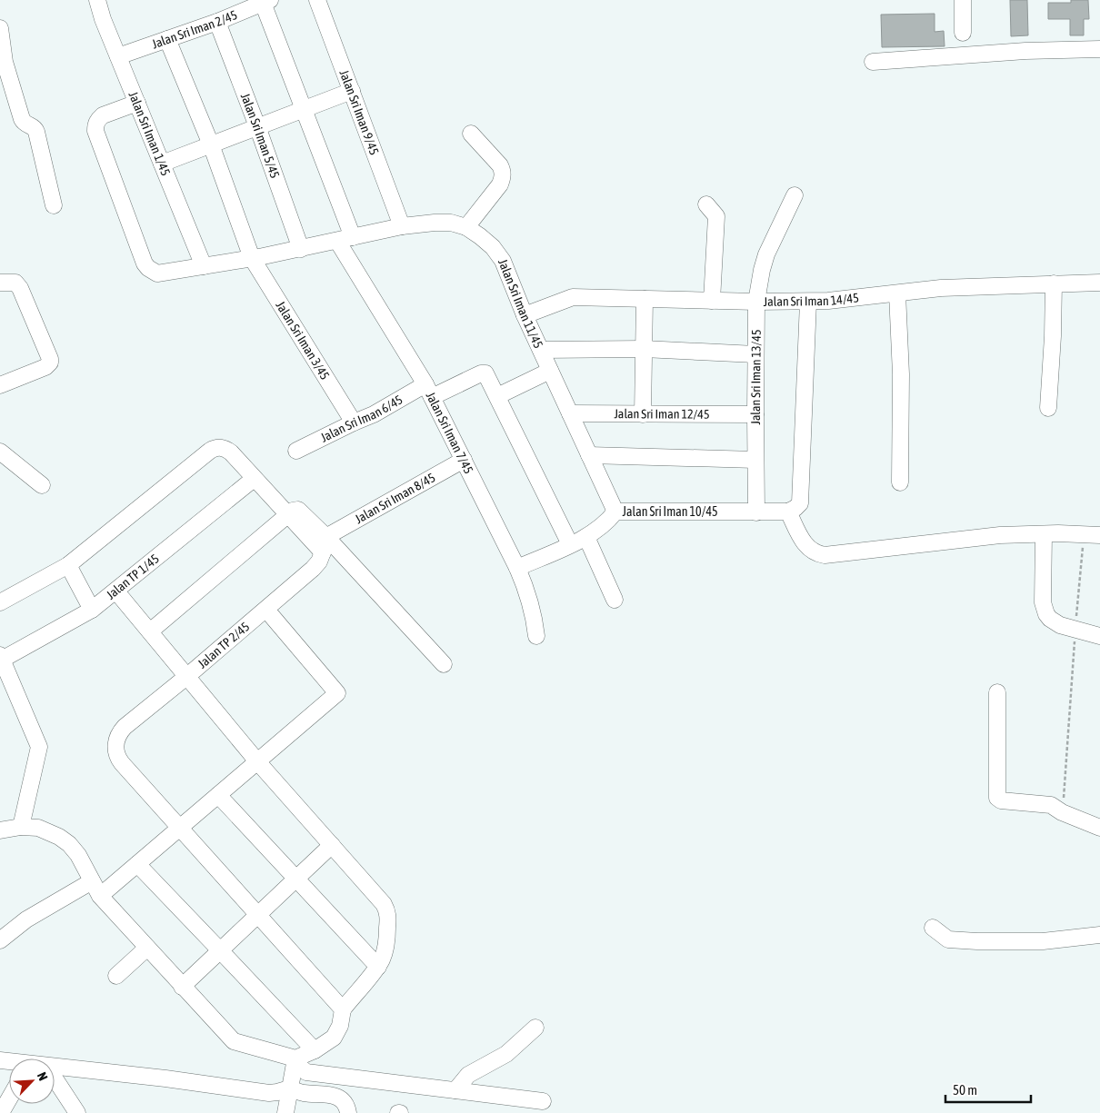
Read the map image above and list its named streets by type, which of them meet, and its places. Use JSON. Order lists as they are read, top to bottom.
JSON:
{
  "streets": {
    "street": [
      "Jalan Sri Iman 2/45",
      "Jalan Sri Iman 9/45",
      "Jalan Sri Iman 1/45",
      "Jalan Sri Iman 5/45",
      "Jalan Sri Iman 14/45",
      "Jalan Sri Iman 11/45",
      "Jalan Sri Iman 3/45",
      "Jalan Sri Iman 13/45",
      "Jalan Sri Iman 12/45",
      "Jalan Sri Iman 6/45",
      "Jalan Sri Iman 7/45",
      "Jalan Sri Iman 8/45",
      "Jalan Sri Iman 10/45",
      "Jalan TP 1/45",
      "Jalan TP 2/45"
    ]
  },
  "crossings": [
    ["Jalan Sri Iman 2/45", "Jalan Sri Iman 1/45"],
    ["Jalan Sri Iman 2/45", "Jalan Sri Iman 5/45"],
    ["Jalan Sri Iman 2/45", "Jalan Sri Iman 3/45"],
    ["Jalan Sri Iman 9/45", "Jalan Sri Iman 11/45"],
    ["Jalan Sri Iman 1/45", "Jalan Sri Iman 11/45"],
    ["Jalan Sri Iman 5/45", "Jalan Sri Iman 11/45"],
    ["Jalan Sri Iman 14/45", "Jalan Sri Iman 11/45"],
    ["Jalan Sri Iman 14/45", "Jalan Sri Iman 13/45"],
    ["Jalan Sri Iman 11/45", "Jalan Sri Iman 3/45"],
    ["Jalan Sri Iman 11/45", "Jalan Sri Iman 12/45"],
    ["Jalan Sri Iman 11/45", "Jalan Sri Iman 7/45"],
    ["Jalan Sri Iman 11/45", "Jalan Sri Iman 10/45"],
    ["Jalan Sri Iman 3/45", "Jalan Sri Iman 6/45"],
    ["Jalan Sri Iman 13/45", "Jalan Sri Iman 12/45"],
    ["Jalan Sri Iman 13/45", "Jalan Sri Iman 10/45"],
    ["Jalan Sri Iman 6/45", "Jalan Sri Iman 7/45"],
    ["Jalan Sri Iman 7/45", "Jalan Sri Iman 8/45"],
    ["Jalan Sri Iman 7/45", "Jalan Sri Iman 10/45"],
    ["Jalan Sri Iman 8/45", "Jalan TP 2/45"]
  ],
  "scale_bar": "50 m",
  "north": "top right"
}
